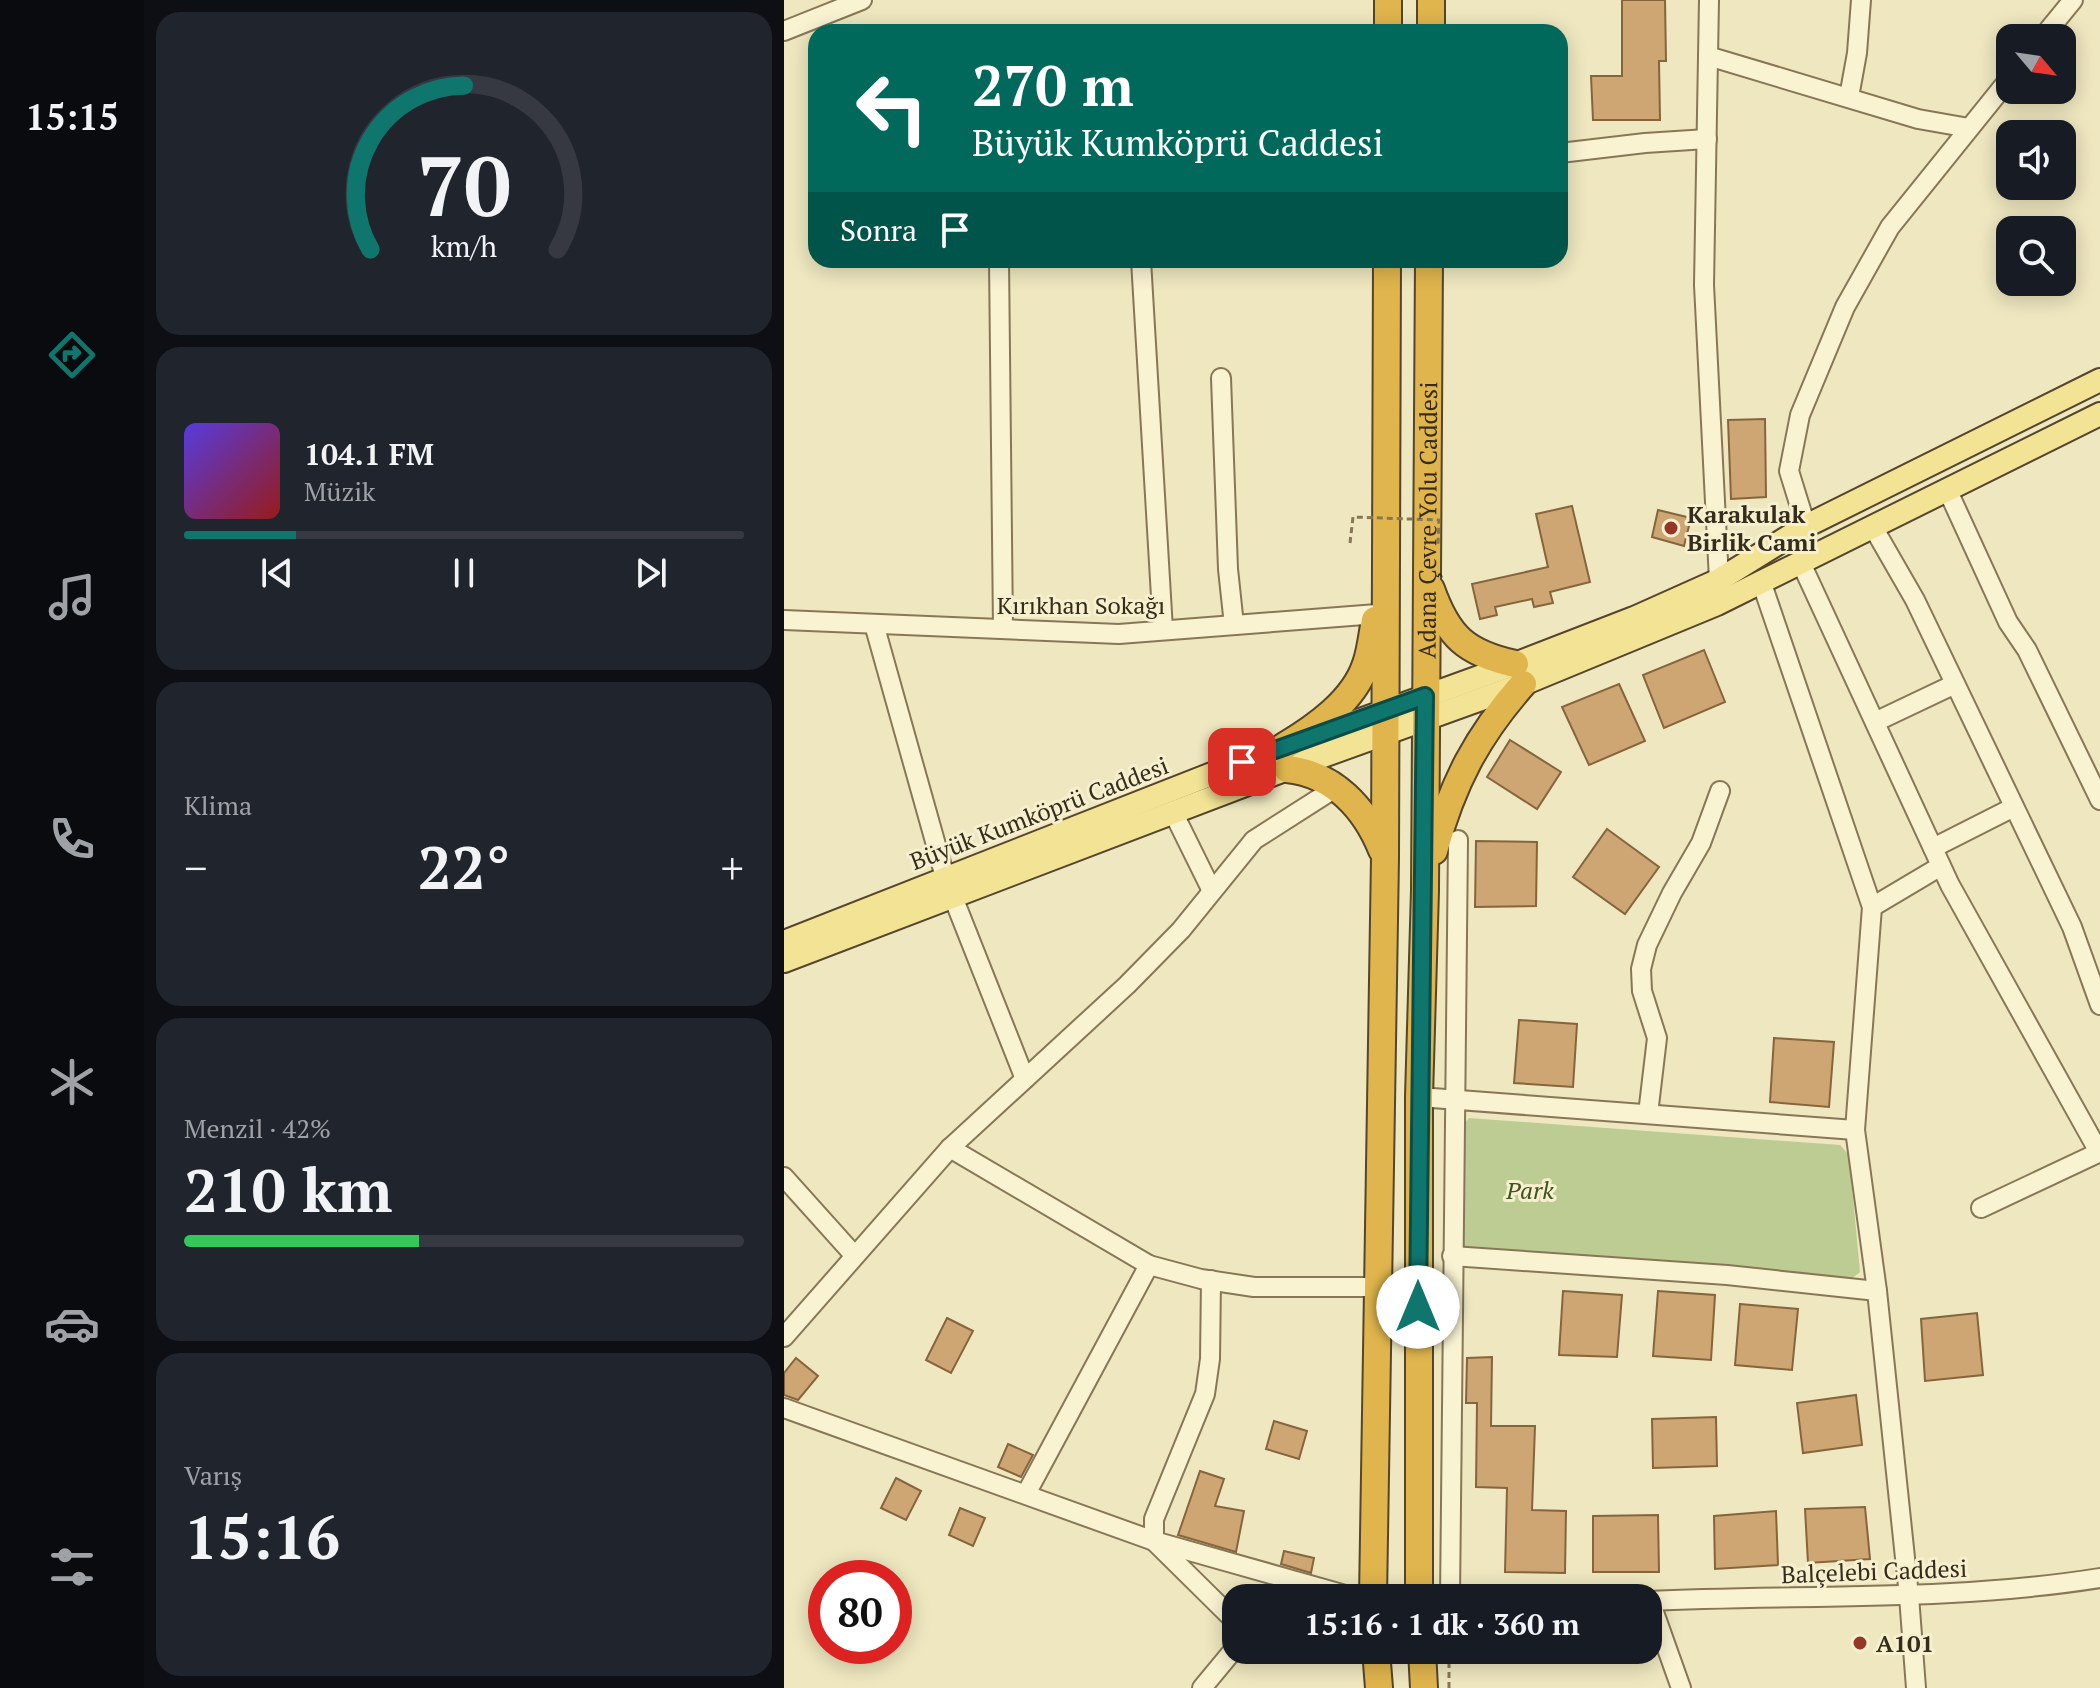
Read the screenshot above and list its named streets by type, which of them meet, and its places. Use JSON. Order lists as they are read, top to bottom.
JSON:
{
  "streets": {
    "highway": ["Adana Çevre Yolu Caddesi"],
    "main road": ["Büyük Kumköprü Caddesi"],
    "street": ["Kırıkhan Sokağı", "Balçelebi Caddesi"]
  },
  "crossings": [
    ["Adana Çevre Yolu Caddesi", "Büyük Kumköprü Caddesi"]
  ],
  "parks": ["Park"],
  "places": ["Karakulak Birlik Cami", "A101"],
  "north": "bottom right",
  "page": {
    "tabs": "15:15",
    "turn": ["270 m", "Büyük Kumköprü Caddesi"],
    "then": "Sonra",
    "song": ["104.1 FM", "Müzik"],
    "tile": [
      "Klima",
      ["Menzil · 42%", "210 km"],
      ["Varış", "15:16"]
    ],
    "heat": ["−", "22°", "+"],
    "limit": "80",
    "trip": "15:16 · 1 dk · 360 m",
    "gauge": ["70", "km/h"]
  }
}
